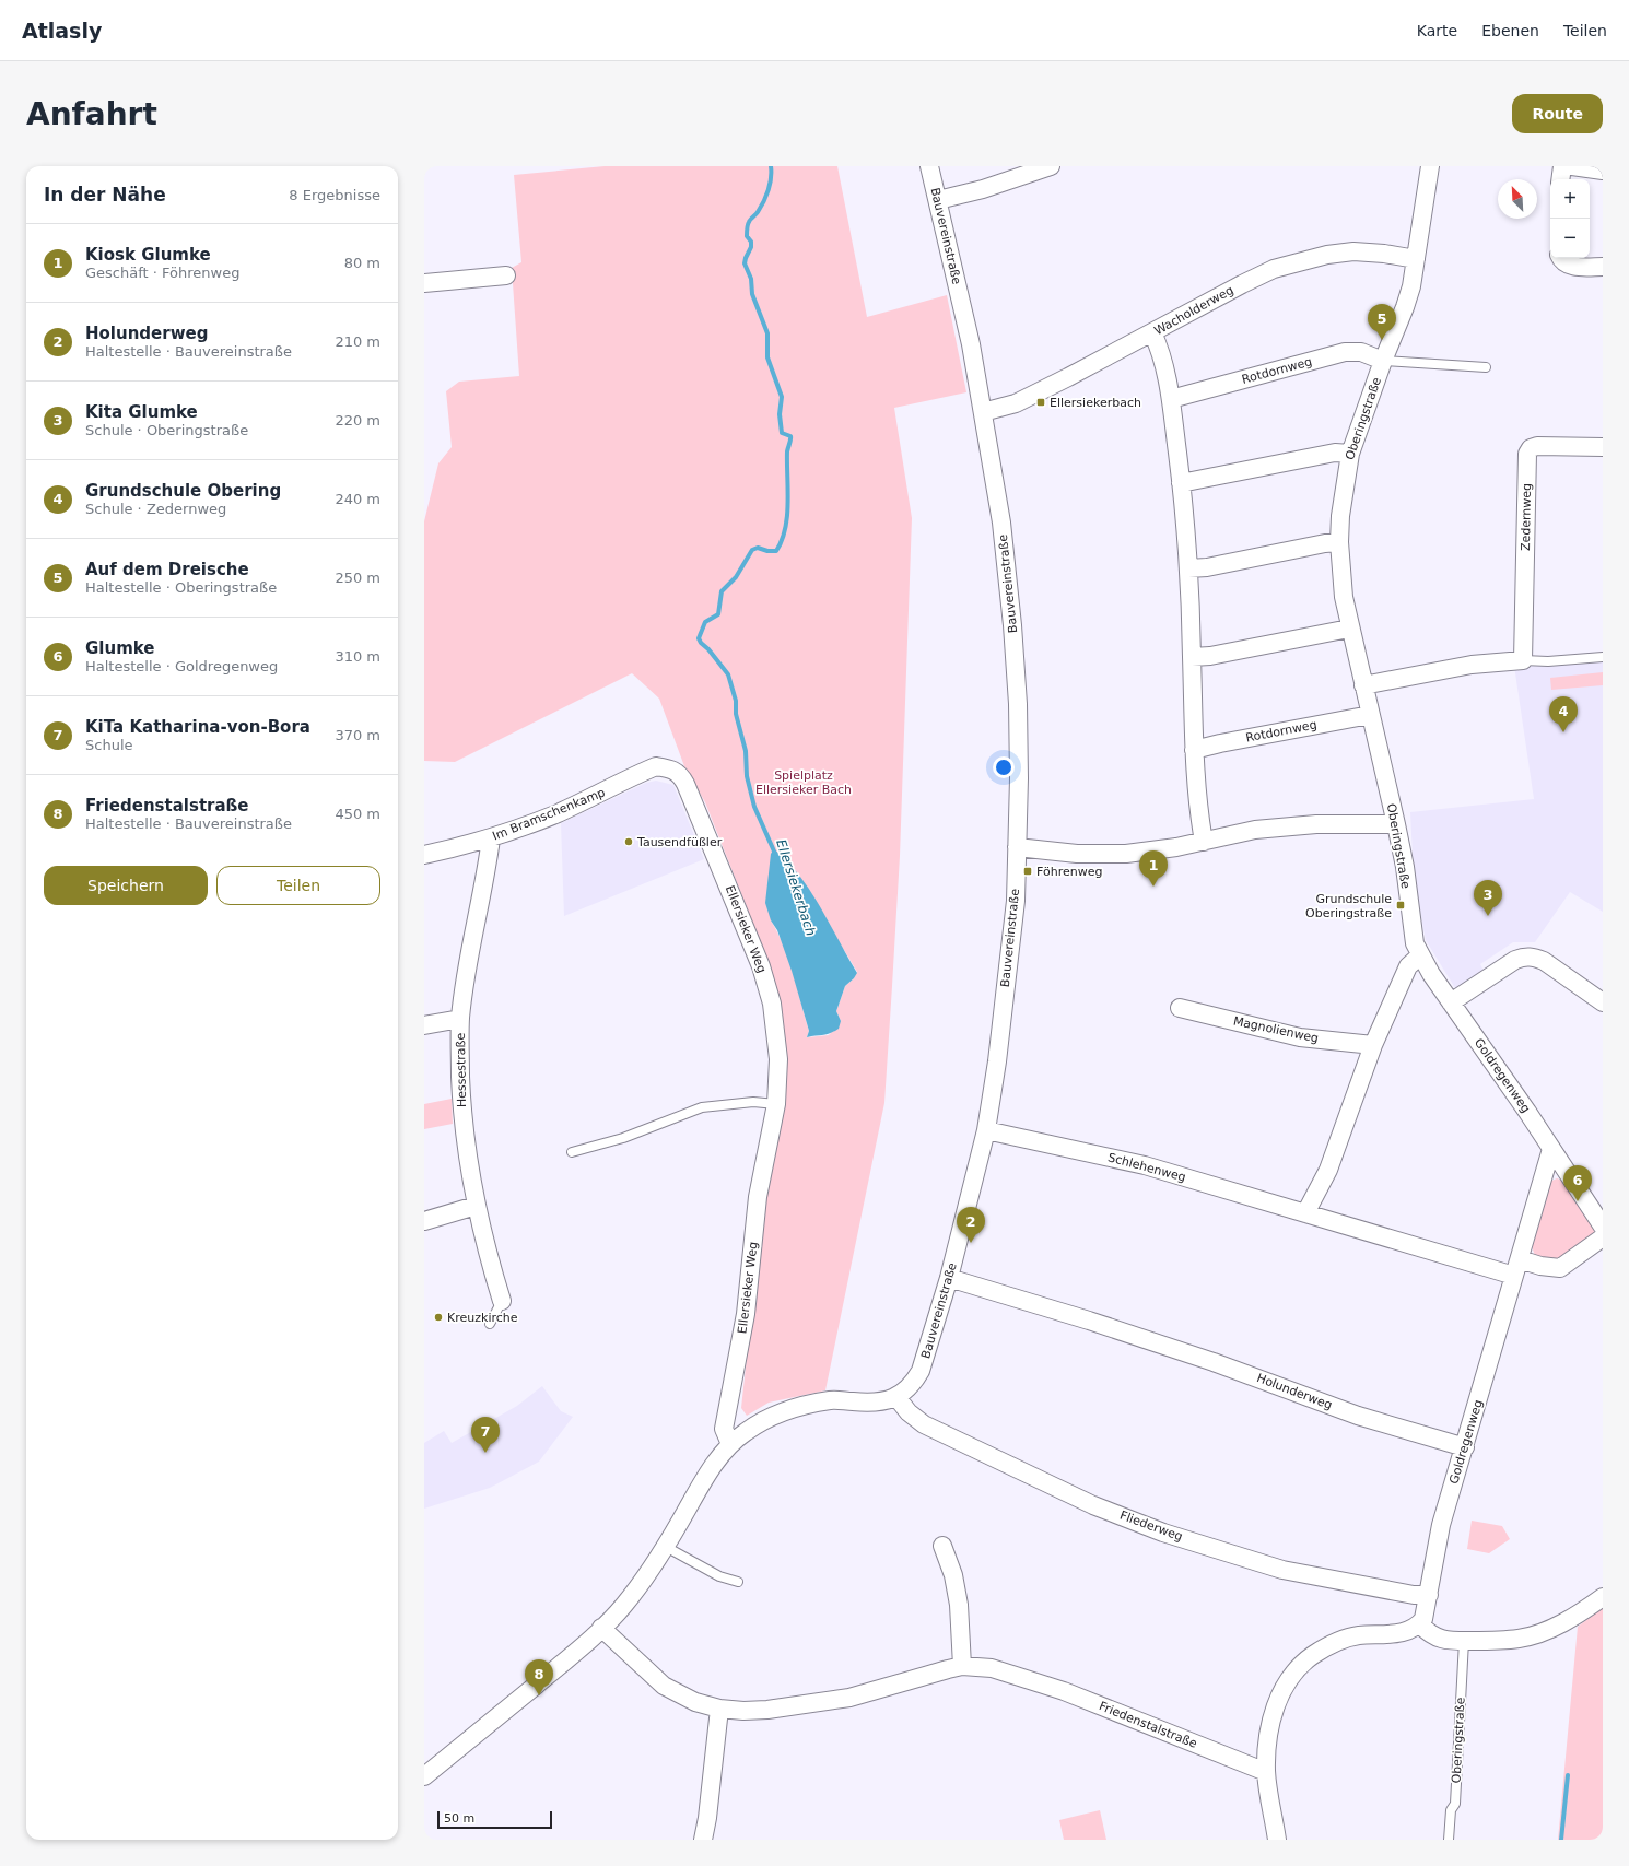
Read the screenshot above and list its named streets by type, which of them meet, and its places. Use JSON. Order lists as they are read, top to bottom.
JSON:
{
  "streets": {
    "street": [
      "Bauvereinstraße",
      "Wacholderweg",
      "Rotdornweg",
      "Oberingstraße",
      "Zedernweg",
      "Im Bramschenkamp",
      "Ellersieker Weg",
      "Magnolienweg",
      "Hessestraße",
      "Goldregenweg",
      "Schlehenweg",
      "Holunderweg",
      "Fliederweg",
      "Friedenstalstraße"
    ]
  },
  "crossings": [
    ["Bauvereinstraße", "Wacholderweg"],
    ["Bauvereinstraße", "Ellersieker Weg"],
    ["Bauvereinstraße", "Schlehenweg"],
    ["Bauvereinstraße", "Holunderweg"],
    ["Bauvereinstraße", "Fliederweg"],
    ["Bauvereinstraße", "Friedenstalstraße"],
    ["Wacholderweg", "Oberingstraße"],
    ["Rotdornweg", "Oberingstraße"],
    ["Oberingstraße", "Goldregenweg"],
    ["Im Bramschenkamp", "Ellersieker Weg"],
    ["Im Bramschenkamp", "Hessestraße"],
    ["Goldregenweg", "Schlehenweg"],
    ["Goldregenweg", "Holunderweg"],
    ["Goldregenweg", "Fliederweg"]
  ],
  "water": ["Ellersiekerbach"],
  "parks": ["Spielplatz Ellersieker Bach"],
  "places": {
    "transit": ["Ellersiekerbach", "Föhrenweg", "Grundschule Oberingstraße"],
    "other": ["Tausendfüßler", "Kreuzkirche"]
  },
  "scale_bar": "50 m",
  "north": "top left",
  "page": {
    "header": "Atlasly",
    "nav": ["Karte", "Ebenen", "Teilen"],
    "buttons": [
      "Route",
      ["Speichern", "Teilen"]
    ],
    "title": "Anfahrt",
    "heading": ["In der Nähe", "8 Ergebnisse"],
    "map_buttons": ["+", "−"],
    "list": [
      {
        "mark": "1",
        "name": "Kiosk Glumke",
        "note": "Geschäft · Föhrenweg",
        "value": "80 m"
      },
      {
        "mark": "2",
        "name": "Holunderweg",
        "note": "Haltestelle · Bauvereinstraße",
        "value": "210 m"
      },
      {
        "mark": "3",
        "name": "Kita Glumke",
        "note": "Schule · Oberingstraße",
        "value": "220 m"
      },
      {
        "mark": "4",
        "name": "Grundschule Obering",
        "note": "Schule · Zedernweg",
        "value": "240 m"
      },
      {
        "mark": "5",
        "name": "Auf dem Dreische",
        "note": "Haltestelle · Oberingstraße",
        "value": "250 m"
      },
      {
        "mark": "6",
        "name": "Glumke",
        "note": "Haltestelle · Goldregenweg",
        "value": "310 m"
      },
      {
        "mark": "7",
        "name": "KiTa Katharina-von-Bora",
        "note": "Schule",
        "value": "370 m"
      },
      {
        "mark": "8",
        "name": "Friedenstalstraße",
        "note": "Haltestelle · Bauvereinstraße",
        "value": "450 m"
      }
    ],
    "pins": [
      "5",
      "4",
      "1",
      "3",
      "6",
      "2",
      "7",
      "8"
    ],
    "scale": "50 m"
  }
}
